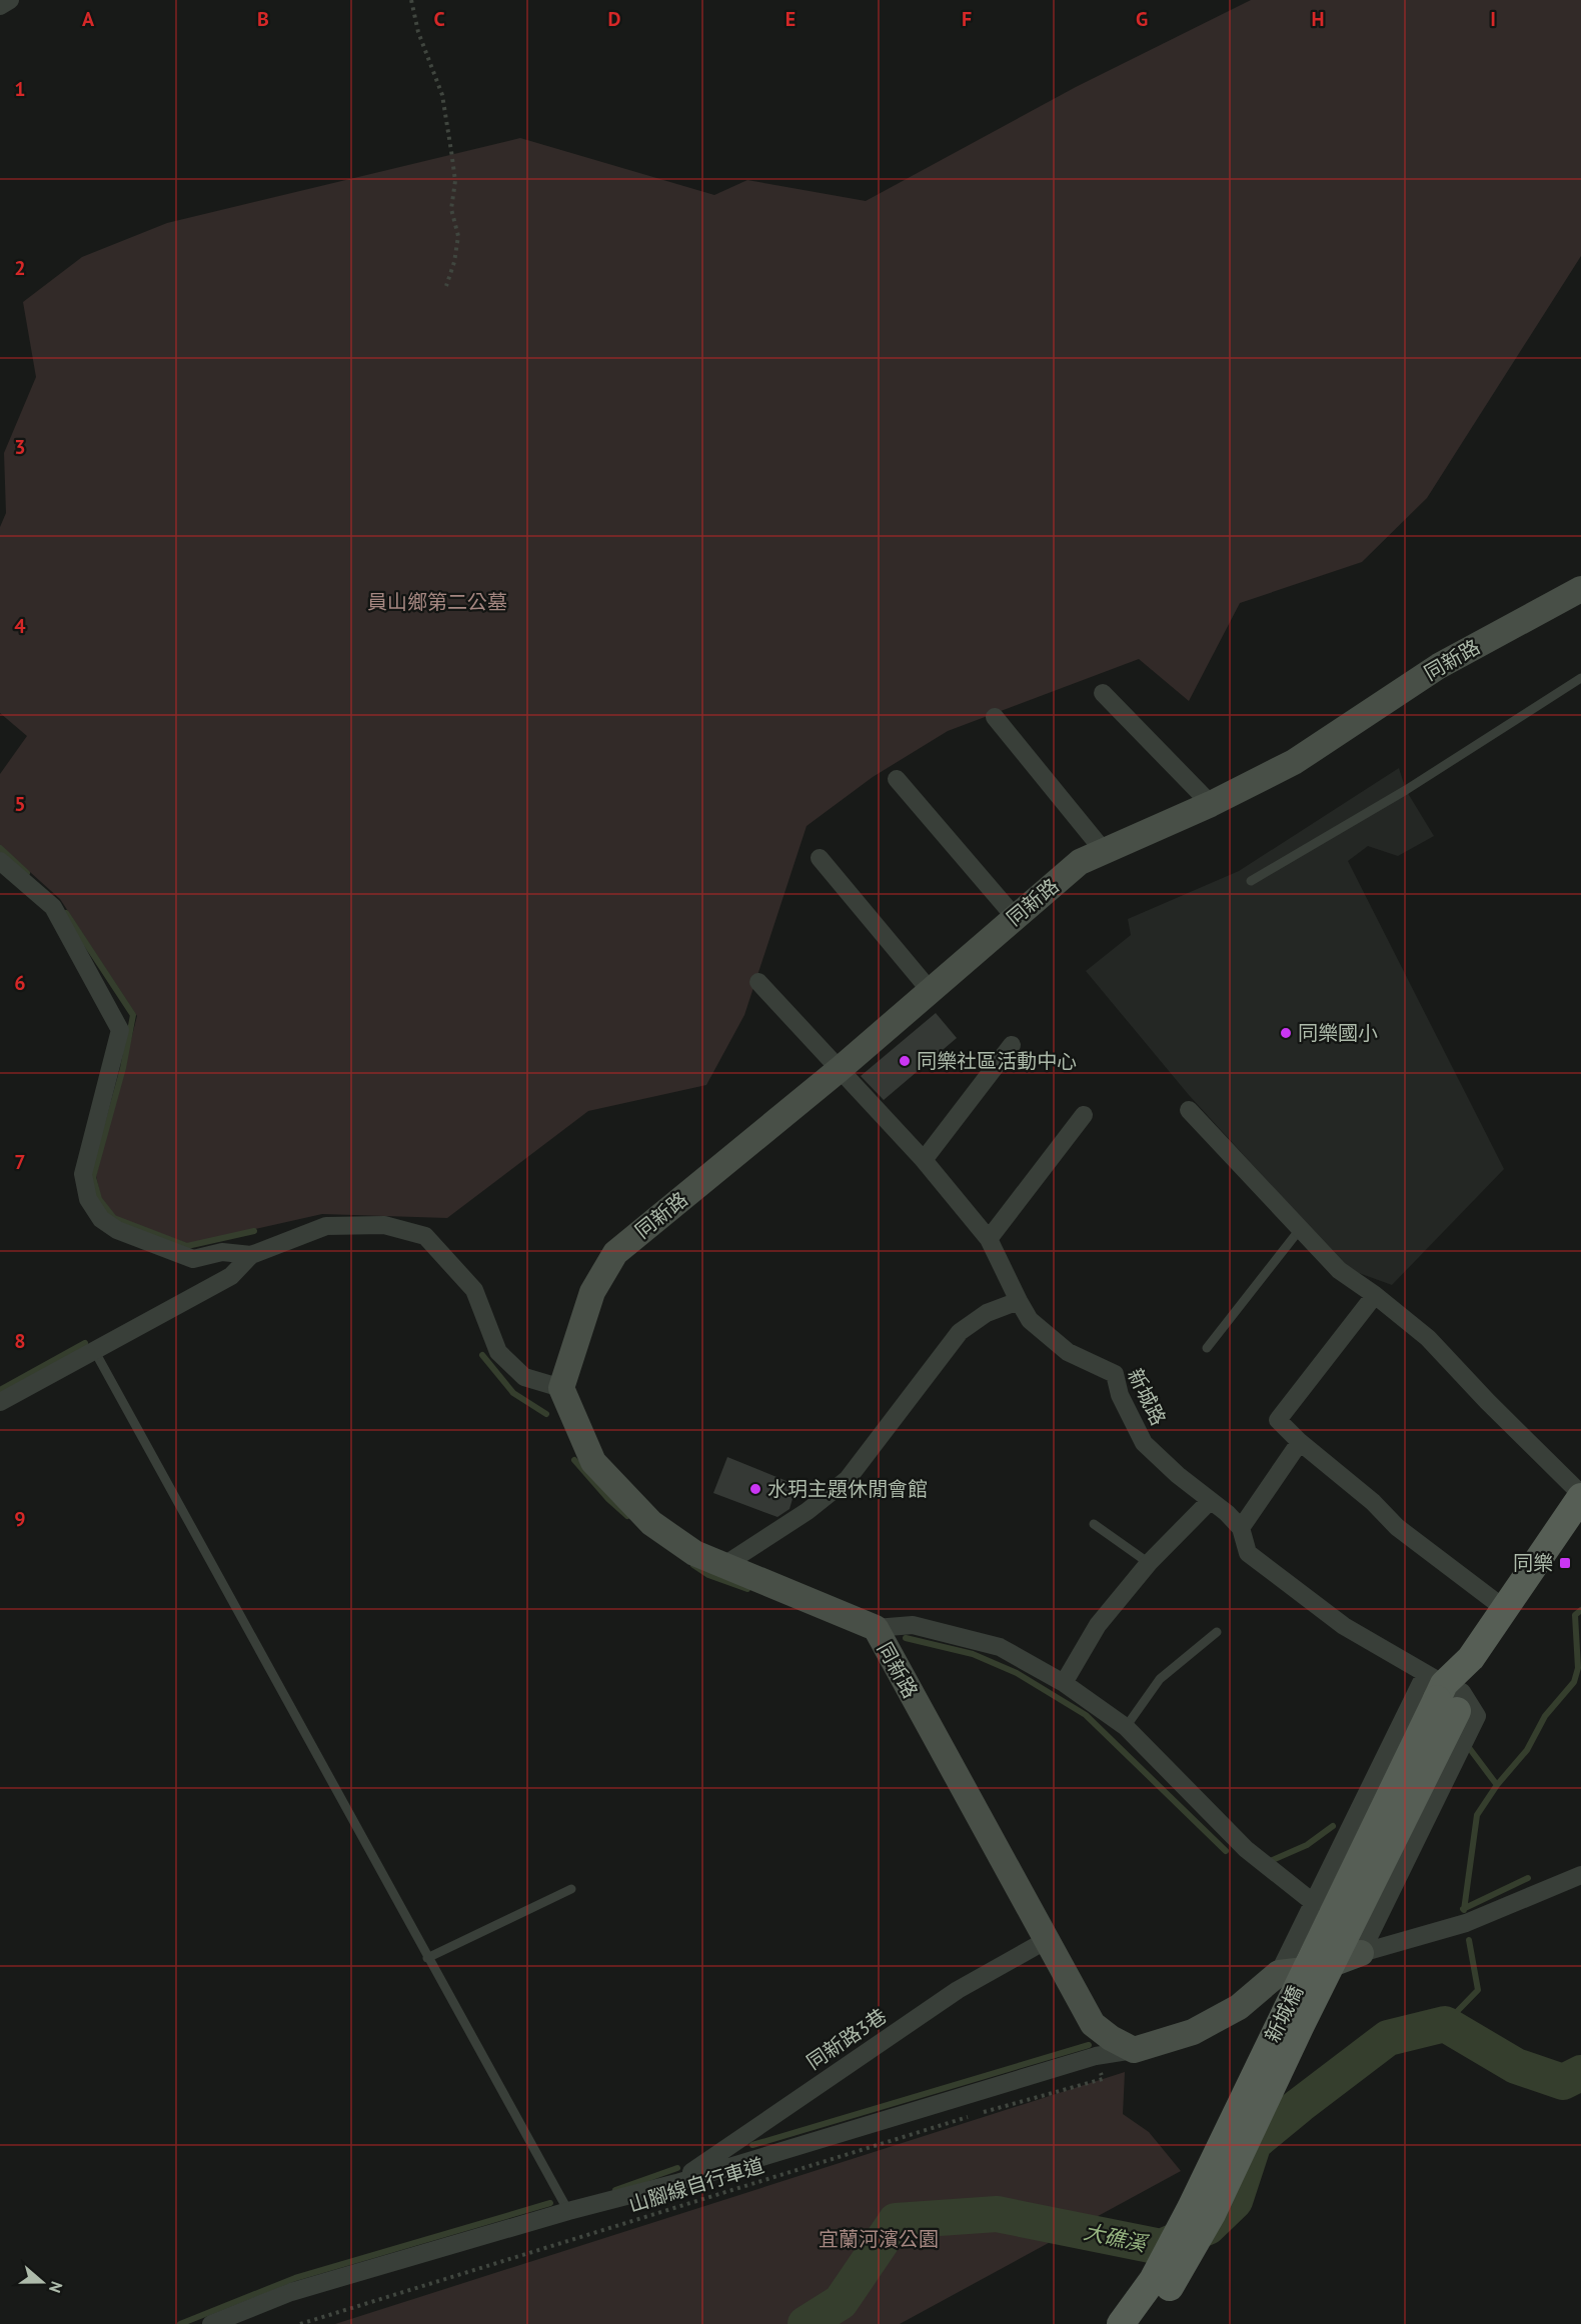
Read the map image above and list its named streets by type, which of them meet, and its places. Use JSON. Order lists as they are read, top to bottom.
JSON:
{
  "streets": {
    "main road": ["新城橋"],
    "street": ["同新路", "新城路", "同新路3巷"],
    "path": ["山腳線自行車道"]
  },
  "crossings": [
    ["同新路", "新城路"],
    ["同新路", "同新路3巷"],
    ["新城路", "新城橋"]
  ],
  "water": ["大礁溪"],
  "parks": ["員山鄉第二公墓", "宜蘭河濱公園"],
  "places": {
    "other": ["同樂國小", "同樂社區活動中心", "水玥主題休閒會館"],
    "transit": ["同樂"]
  },
  "north": "right",
  "grid": {
    "columns": [
      "A",
      "B",
      "C",
      "D",
      "E",
      "F",
      "G",
      "H",
      "I"
    ],
    "rows": [
      "1",
      "2",
      "3",
      "4",
      "5",
      "6",
      "7",
      "8",
      "9"
    ]
  }
}
